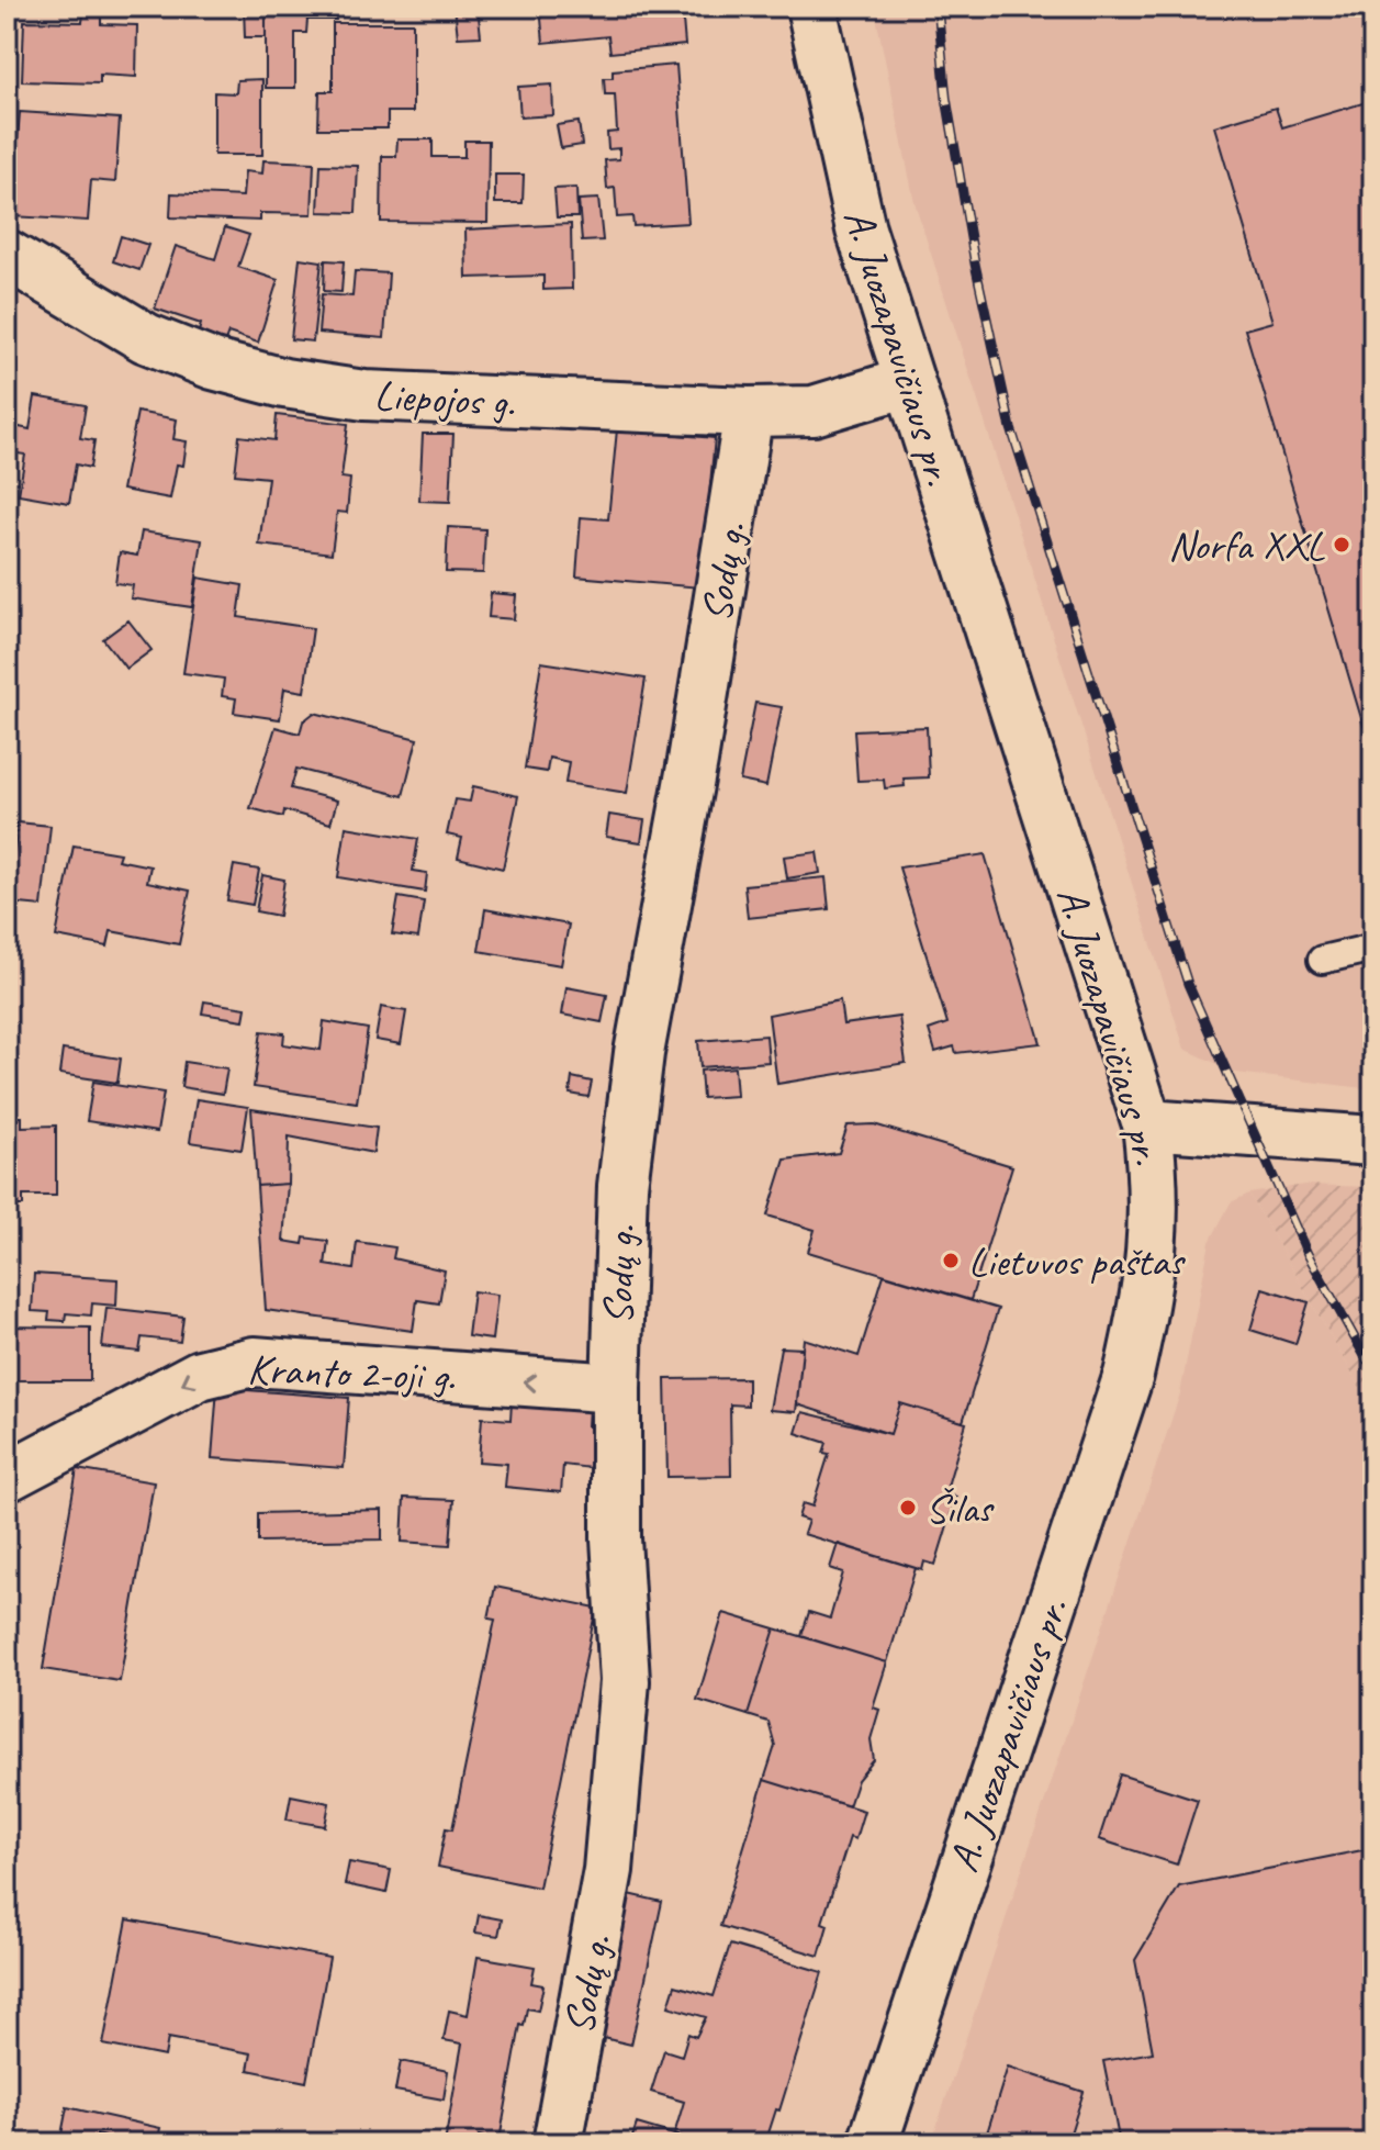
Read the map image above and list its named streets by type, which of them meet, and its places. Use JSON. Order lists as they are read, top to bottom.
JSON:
{
  "streets": {
    "street": [
      "A. Juozapavičiaus pr.",
      "Liepojos g.",
      "Sodų g.",
      "Kranto 2-oji g."
    ]
  },
  "crossings": [
    ["A. Juozapavičiaus pr.", "Liepojos g."],
    ["Liepojos g.", "Sodų g."],
    ["Sodų g.", "Kranto 2-oji g."]
  ],
  "one_way": ["Kranto 2-oji g."],
  "places": ["Norfa XXL", "Lietuvos paštas", "Šilas"]
}
